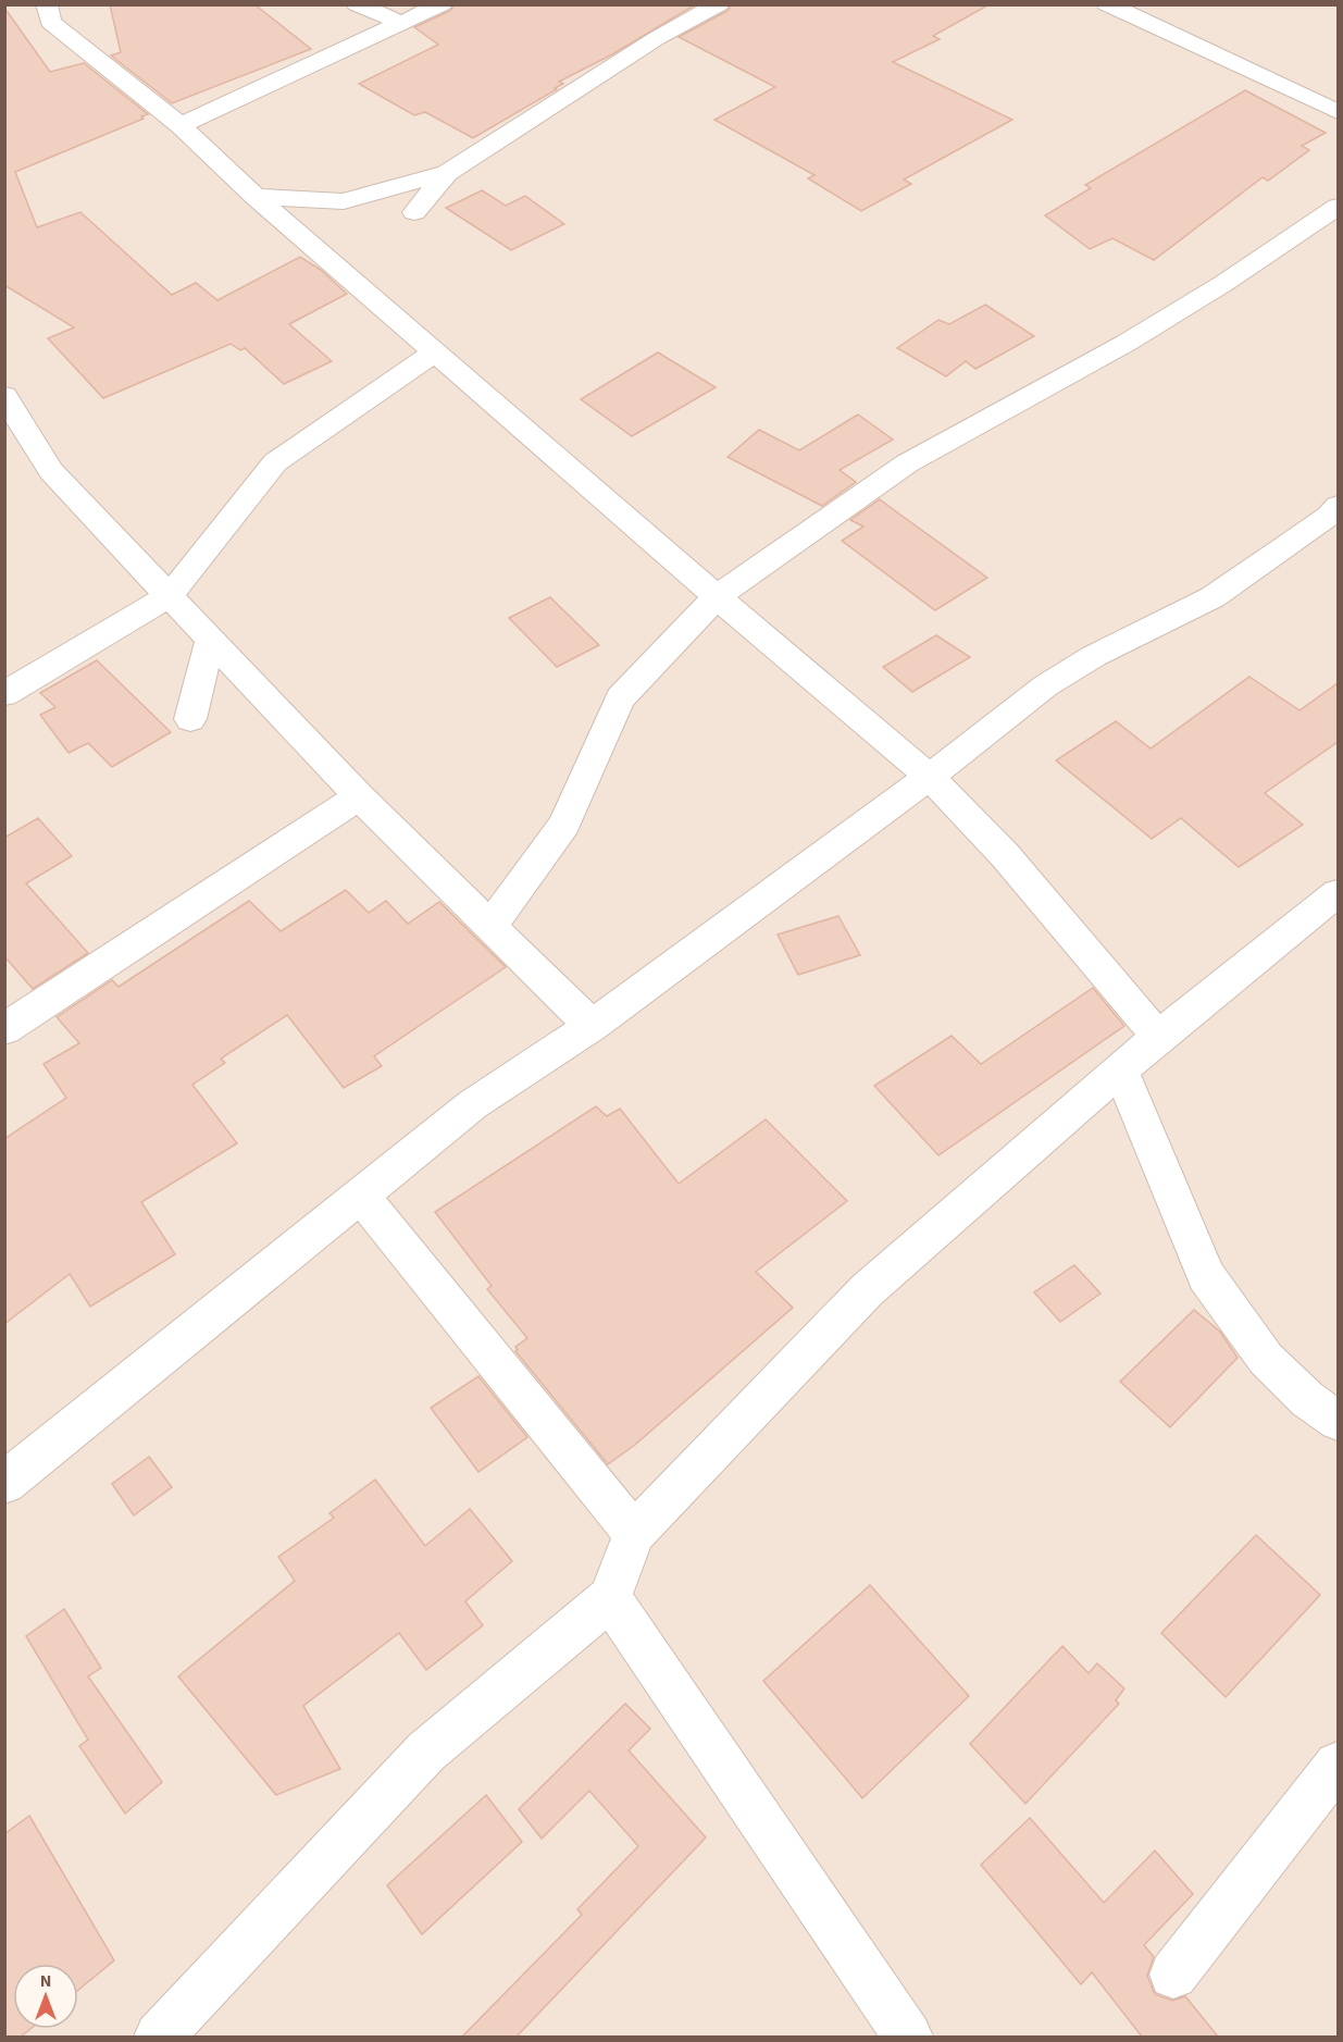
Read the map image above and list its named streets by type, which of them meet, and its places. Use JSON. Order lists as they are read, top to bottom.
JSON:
{
  "north": "top"
}
